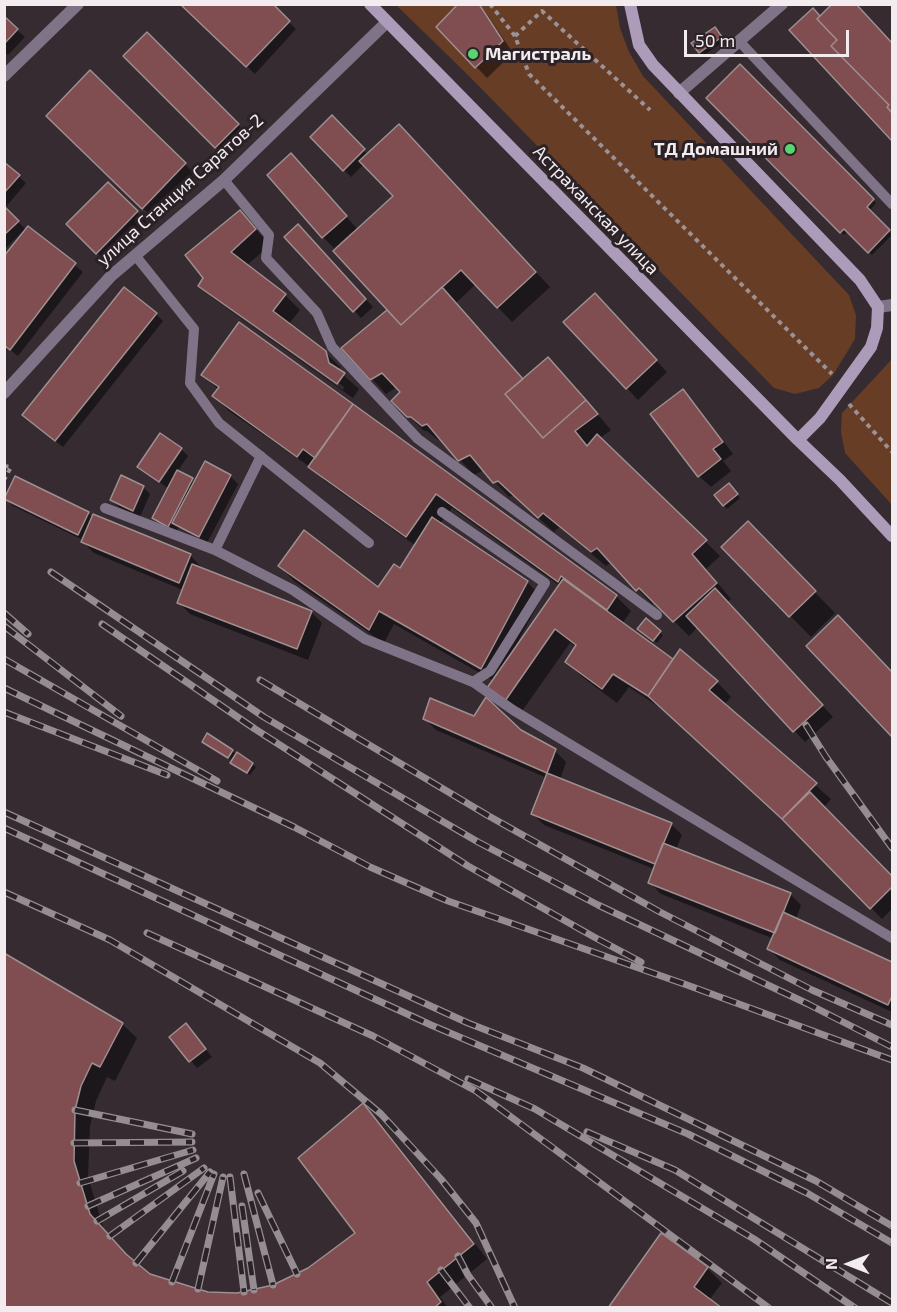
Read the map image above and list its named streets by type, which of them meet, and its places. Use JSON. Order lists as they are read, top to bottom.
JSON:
{
  "streets": {
    "main road": ["Астраханская улица"],
    "street": ["улица Станция Саратов-2"]
  },
  "crossings": [
    ["улица Станция Саратов-2", "Астраханская улица"]
  ],
  "places": ["Магистраль", "ТД Домашний"],
  "scale_bar": "50 m",
  "north": "left"
}
